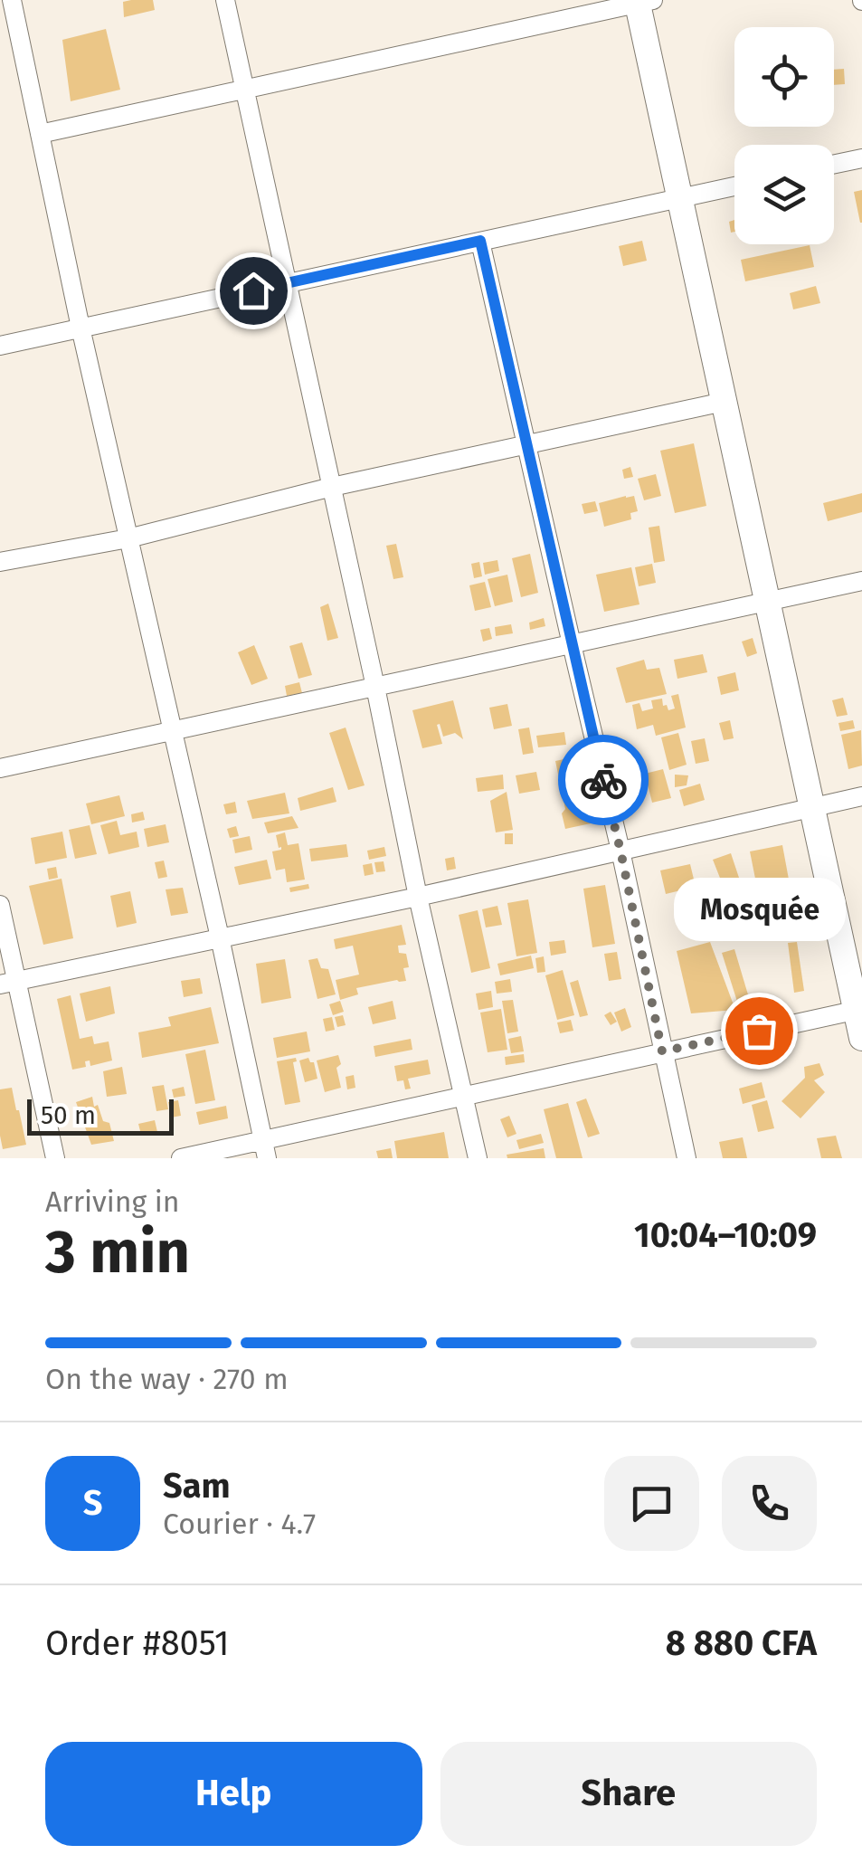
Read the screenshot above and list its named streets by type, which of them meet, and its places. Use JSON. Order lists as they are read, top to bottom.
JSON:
{
  "places": ["Mosquée"],
  "scale_bar": "50 m",
  "page": {
    "bubble": "Mosquée",
    "scale": "50 m",
    "heading": ["3 min", "Arriving in", "10:04–10:09"],
    "panel": [
      "Sam",
      "Courier · 4.7",
      "Order #8051",
      "8 880 CFA"
    ],
    "bar": "On the way · 270 m",
    "round": "S",
    "buttons": ["Help", "Share"]
  }
}
